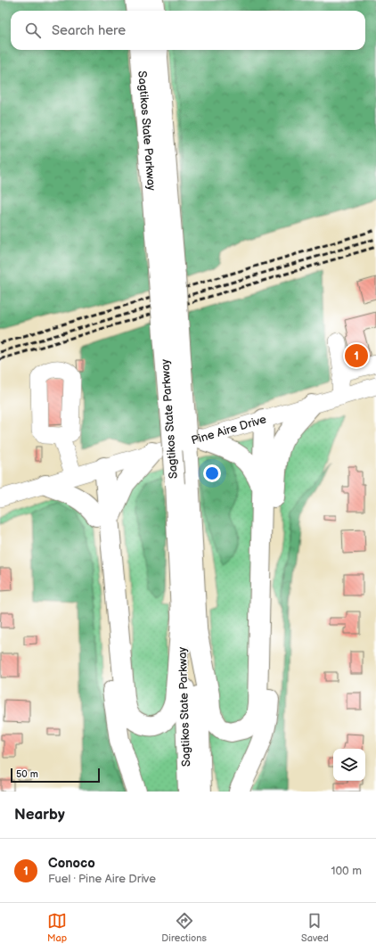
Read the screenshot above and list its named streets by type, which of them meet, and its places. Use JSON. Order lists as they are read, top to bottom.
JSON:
{
  "streets": {
    "highway": ["Sagtikos State Parkway"],
    "street": ["Pine Aire Drive"]
  },
  "scale_bar": "50 m",
  "page": {
    "search": "Search here",
    "pins": "1",
    "scale": "50 m",
    "heading": "Nearby",
    "list": [
      {
        "mark": "1",
        "name": "Conoco",
        "note": "Fuel · Pine Aire Drive",
        "value": "100 m"
      }
    ],
    "nav": ["Map", "Directions", "Saved"]
  }
}
